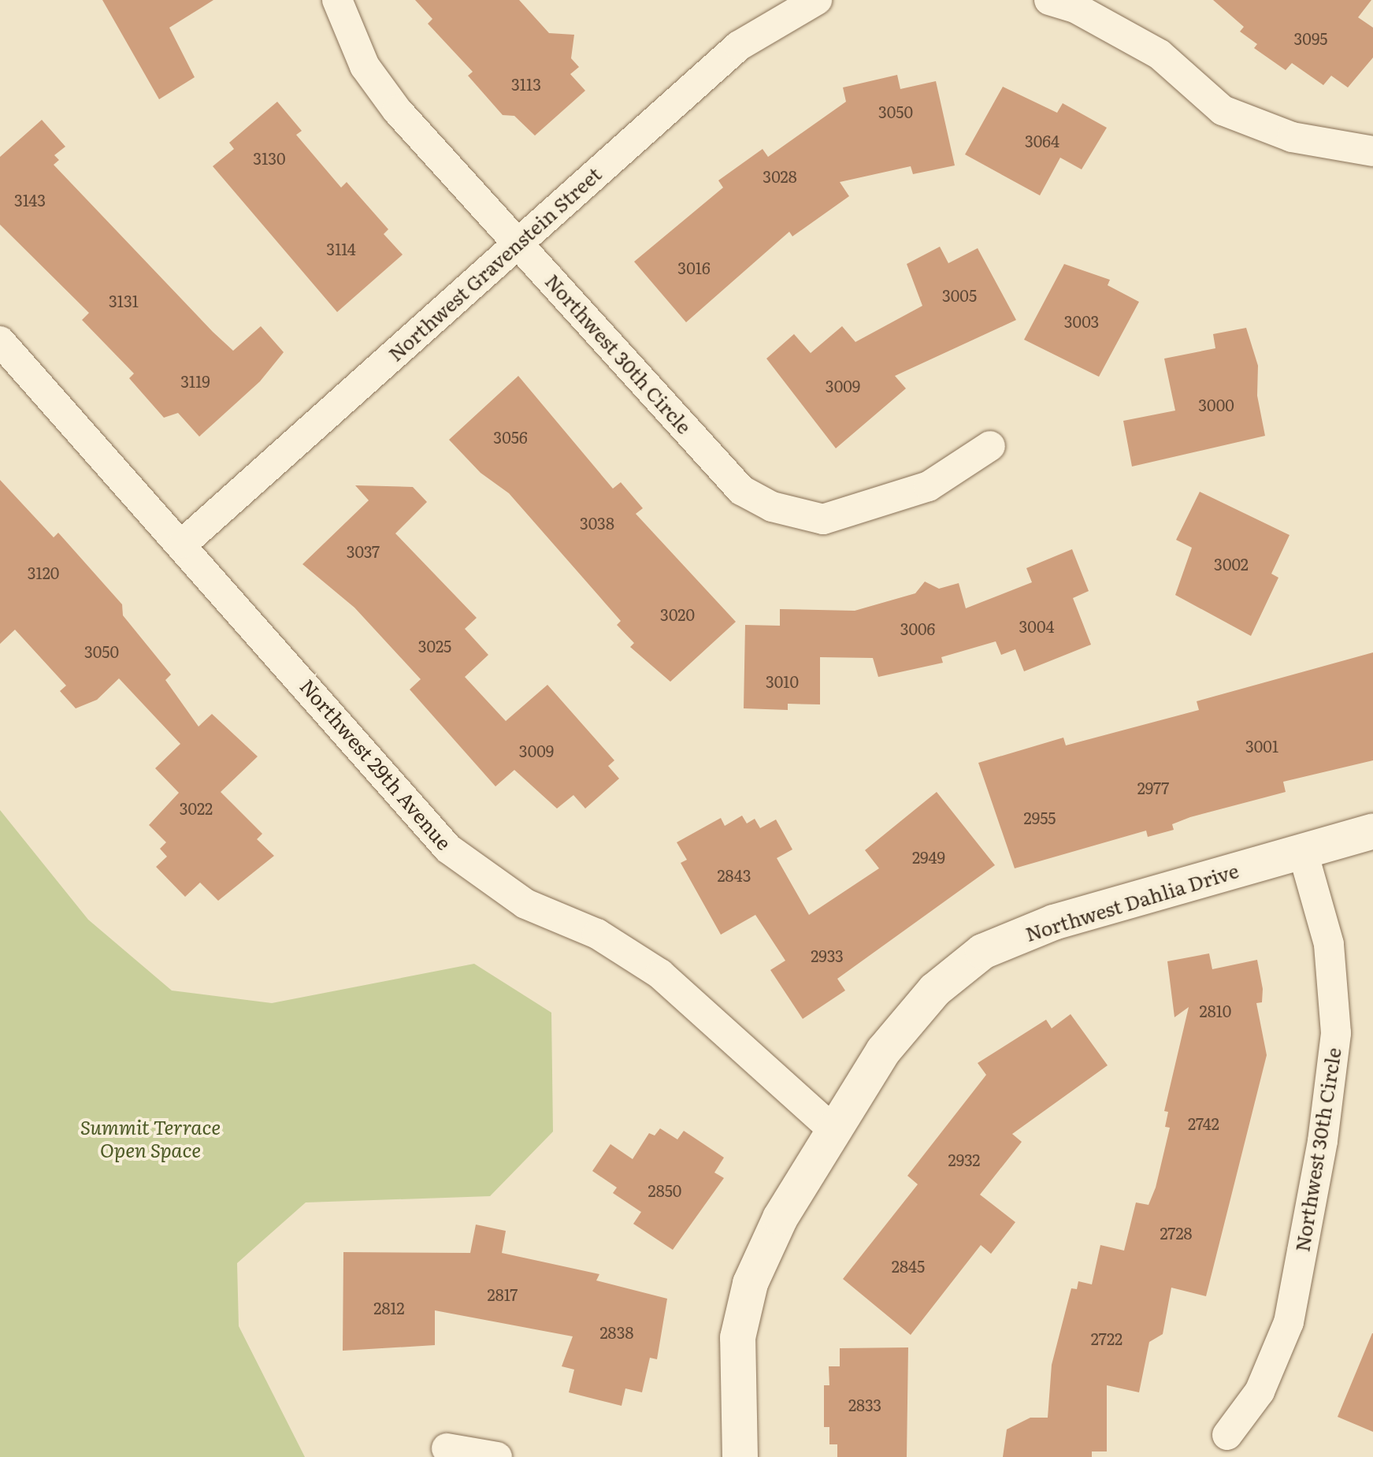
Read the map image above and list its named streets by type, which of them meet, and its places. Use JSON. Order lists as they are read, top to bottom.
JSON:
{
  "streets": {
    "street": [
      "Northwest Gravenstein Street",
      "Northwest 30th Circle",
      "Northwest 29th Avenue",
      "Northwest Dahlia Drive"
    ]
  },
  "crossings": [
    ["Northwest Gravenstein Street", "Northwest 30th Circle"],
    ["Northwest Gravenstein Street", "Northwest 29th Avenue"],
    ["Northwest 30th Circle", "Northwest Dahlia Drive"],
    ["Northwest 29th Avenue", "Northwest Dahlia Drive"]
  ],
  "parks": ["Summit Terrace Open Space"],
  "house_numbers": [
    "3095",
    "3113",
    "3050",
    "3064",
    "3130",
    "3028",
    "3143",
    "3114",
    "3016",
    "3005",
    "3131",
    "3003",
    "3119",
    "3009",
    "3000",
    "3056",
    "3038",
    "3037",
    "3002",
    "3120",
    "3020",
    "3004",
    "3006",
    "3025",
    "3050",
    "3010",
    "3001",
    "3009",
    "2977",
    "3022",
    "2955",
    "2949",
    "2843",
    "2933",
    "2810",
    "2742",
    "2932",
    "2850",
    "2728",
    "2845",
    "2817",
    "2812",
    "2838",
    "2722",
    "2833"
  ]
}
